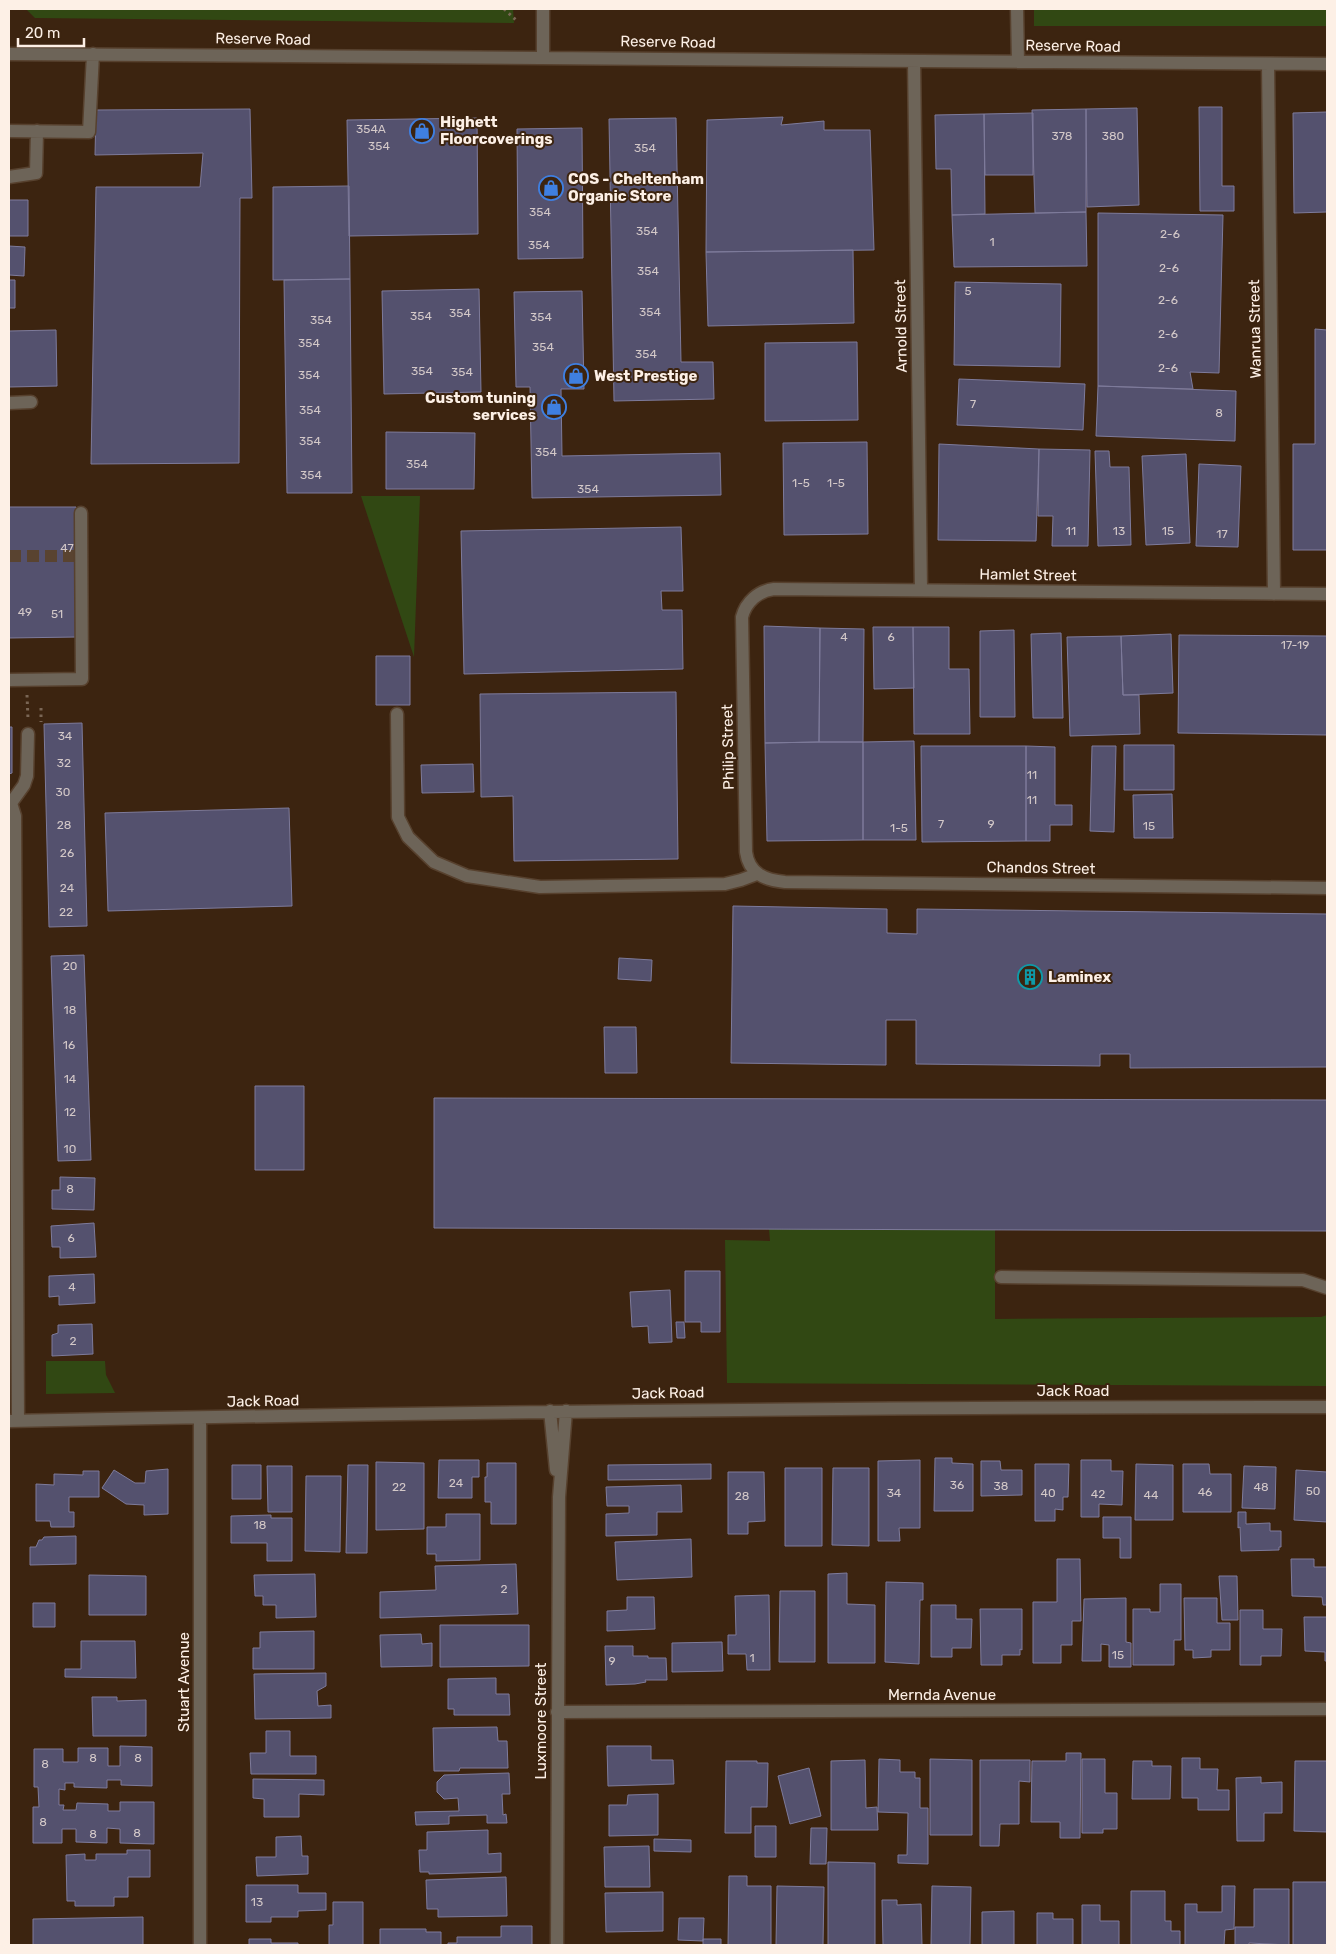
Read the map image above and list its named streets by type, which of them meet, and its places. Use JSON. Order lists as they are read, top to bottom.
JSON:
{
  "streets": {
    "street": [
      "Reserve Road",
      "Arnold Street",
      "Wanrua Street",
      "Hamlet Street",
      "Philip Street",
      "Chandos Street",
      "Jack Road",
      "Stuart Avenue",
      "Mernda Avenue",
      "Luxmoore Street"
    ]
  },
  "crossings": [
    ["Reserve Road", "Arnold Street"],
    ["Reserve Road", "Wanrua Street"],
    ["Arnold Street", "Hamlet Street"],
    ["Wanrua Street", "Hamlet Street"],
    ["Hamlet Street", "Philip Street"],
    ["Philip Street", "Chandos Street"],
    ["Jack Road", "Stuart Avenue"],
    ["Jack Road", "Luxmoore Street"],
    ["Mernda Avenue", "Luxmoore Street"]
  ],
  "places": {
    "shop": [
      "Highett Floorcoverings",
      "COS - Cheltenham Organic Store",
      "West Prestige",
      "Custom tuning services"
    ],
    "building": ["Laminex"]
  },
  "house_numbers": [
    "354A",
    "378",
    "380",
    "354",
    "354",
    "354",
    "354",
    "2-6",
    "1",
    "354",
    "2-6",
    "354",
    "5",
    "2-6",
    "354",
    "354",
    "354",
    "354",
    "354",
    "2-6",
    "354",
    "354",
    "354",
    "2-6",
    "354",
    "354",
    "354",
    "7",
    "354",
    "8",
    "354",
    "354",
    "354",
    "354",
    "1-5",
    "1-5",
    "354",
    "11",
    "13",
    "15",
    "17",
    "47",
    "49",
    "51",
    "4",
    "6",
    "17-19",
    "34",
    "32",
    "11",
    "30",
    "11",
    "7",
    "9",
    "28",
    "15",
    "1-5",
    "26",
    "24",
    "22",
    "20",
    "18",
    "16",
    "14",
    "12",
    "10",
    "8",
    "6",
    "4",
    "2",
    "24",
    "36",
    "38",
    "22",
    "48",
    "50",
    "46",
    "34",
    "40",
    "42",
    "44",
    "28",
    "18",
    "2",
    "15",
    "1",
    "9",
    "8",
    "8",
    "8",
    "8",
    "8",
    "8",
    "13"
  ],
  "scale_bar": "20 m"
}
